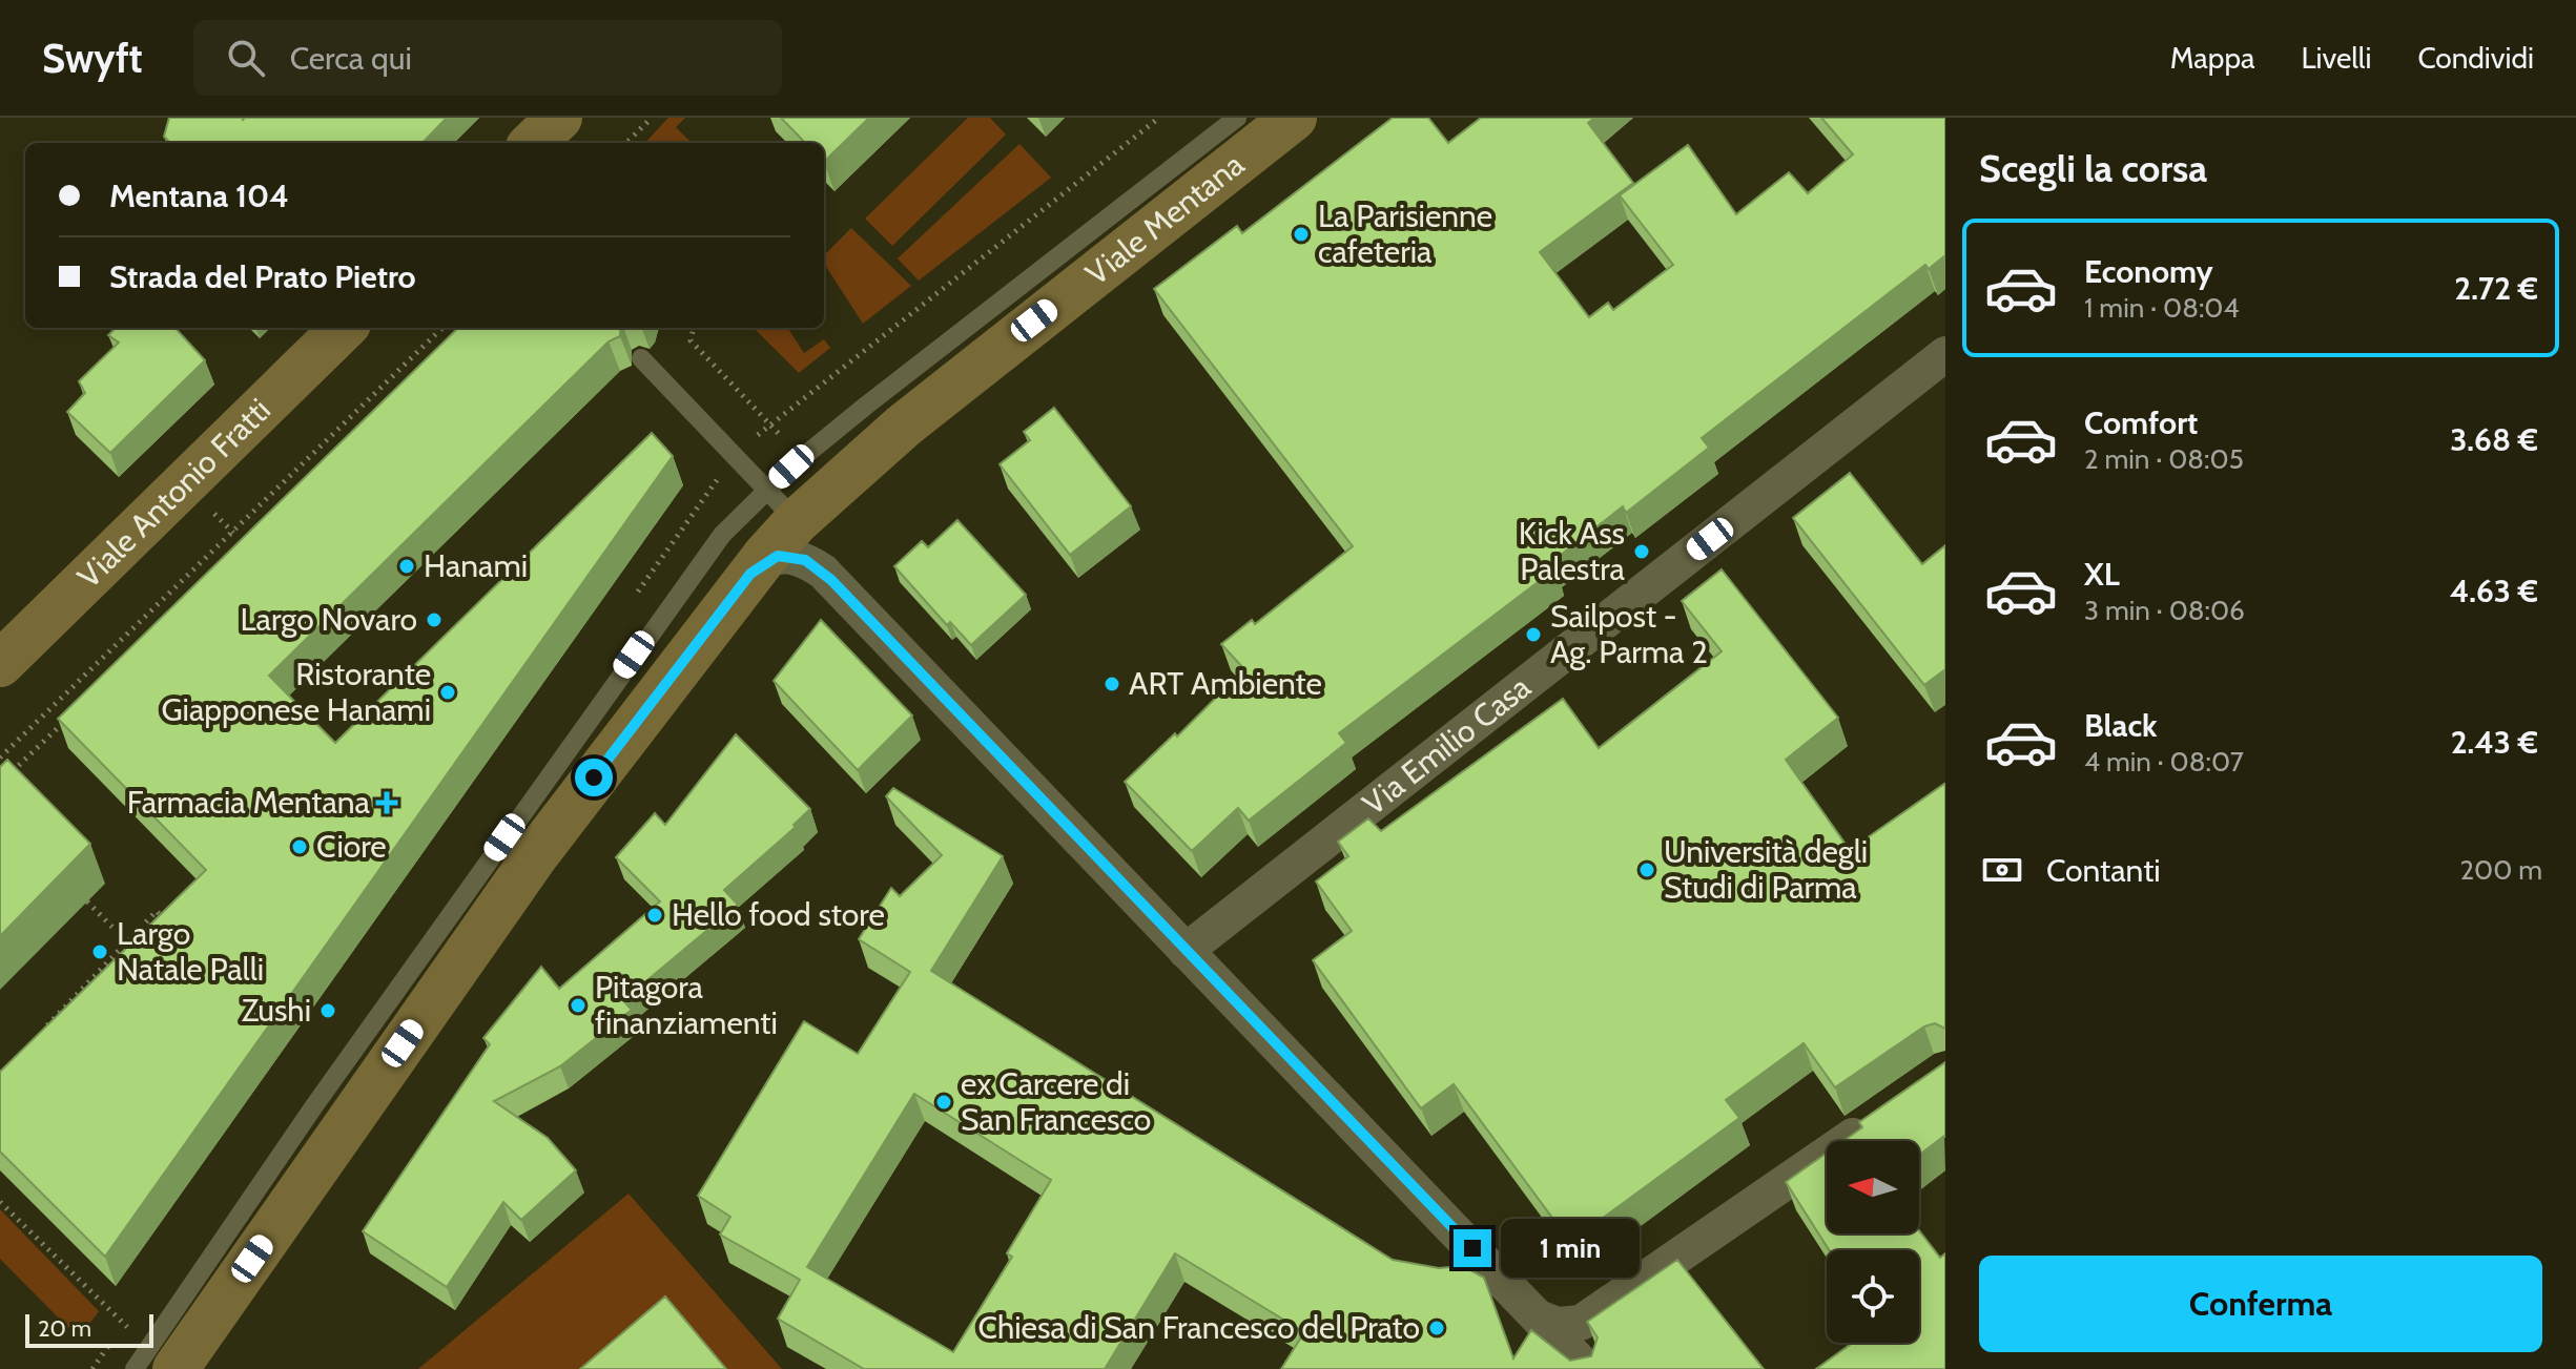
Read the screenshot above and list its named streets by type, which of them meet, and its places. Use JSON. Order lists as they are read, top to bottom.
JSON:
{
  "streets": {
    "main road": ["Viale Mentana", "Viale Antonio Fratti"],
    "street": ["Via Emilio Casa"]
  },
  "places": {
    "other": [
      "La Parisienne cafeteria",
      "Kick Ass Palestra",
      "Hanami",
      "Largo Novaro",
      "Sailpost - Ag. Parma 2",
      "ART Ambiente",
      "Ristorante Giapponese Hanami",
      "Ciore",
      "Università degli Studi di Parma",
      "Hello food store",
      "Largo Natale Palli",
      "Pitagora finanziamenti",
      "Zushi",
      "ex Carcere di San Francesco",
      "Chiesa di San Francesco del Prato"
    ],
    "health": ["Farmacia Mentana"]
  },
  "scale_bar": "20 m",
  "north": "left",
  "page": {
    "header": "Swyft",
    "search": "Cerca qui",
    "nav": ["Mappa", "Livelli", "Condividi"],
    "heading": "Scegli la corsa",
    "banner": ["Mentana 104", "Strada del Prato Pietro"],
    "list": [
      {
        "name": "Economy",
        "note": "1 min · 08:04",
        "value": "2.72 €"
      },
      {
        "name": "Comfort",
        "note": "2 min · 08:05",
        "value": "3.68 €"
      },
      {
        "name": "XL",
        "note": "3 min · 08:06",
        "value": "4.63 €"
      },
      {
        "name": "Black",
        "note": "4 min · 08:07",
        "value": "2.43 €"
      }
    ],
    "pay": ["Contanti", "200 m"],
    "bubble": "1 min",
    "buttons": "Conferma",
    "scale": "20 m"
  }
}
